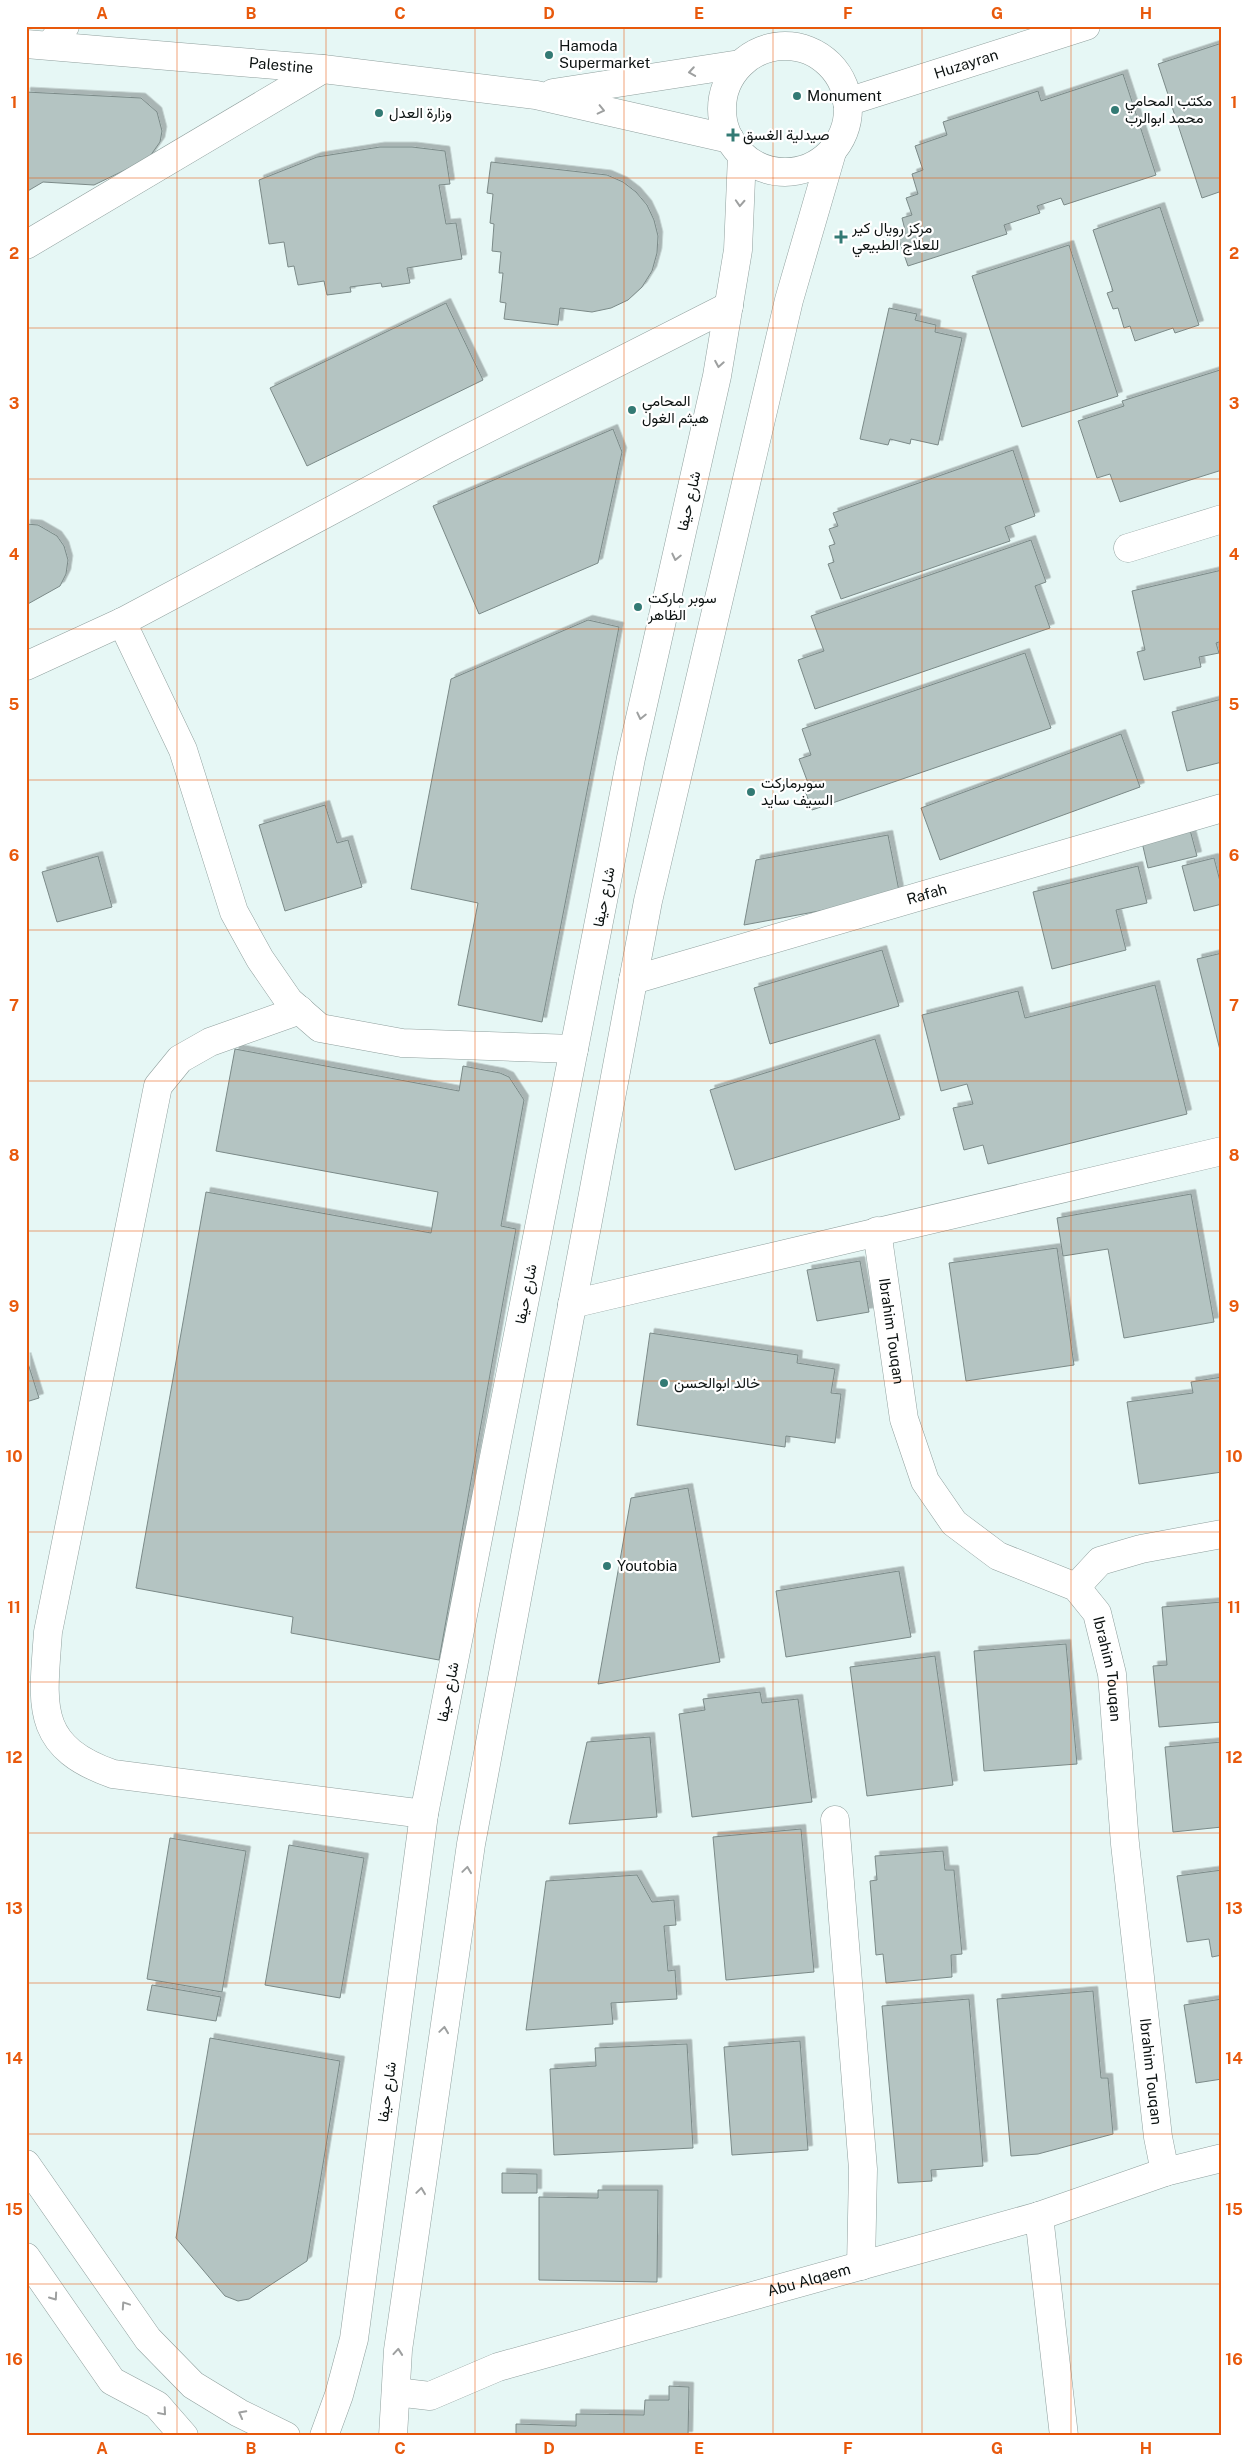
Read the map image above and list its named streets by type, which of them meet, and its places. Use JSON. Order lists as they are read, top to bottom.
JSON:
{
  "streets": {
    "street": [
      "Huzayran",
      "Palestine",
      "شارع حيفا",
      "Rafah",
      "Ibrahim Touqan",
      "Abu Alqaem"
    ]
  },
  "crossings": [
    ["Huzayran", "شارع حيفا"],
    ["Ibrahim Touqan", "Abu Alqaem"]
  ],
  "places": {
    "other": [
      "Hamoda Supermarket",
      "Monument",
      "مكتب المحامي محمد ابوالرب",
      "وزارة العدل",
      "المحامي هيثم الغول",
      "سوبر ماركت الظاهر",
      "سوبرماركت السيف سايد",
      "خالد ابوالحسن",
      "Youtobia"
    ],
    "health": ["صيدلية الغسق", "مركز رويال كير للعلاج الطبيعي"]
  },
  "grid": {
    "columns": [
      "A",
      "B",
      "C",
      "D",
      "E",
      "F",
      "G",
      "H"
    ],
    "rows": [
      "1",
      "2",
      "3",
      "4",
      "5",
      "6",
      "7",
      "8",
      "9",
      "10",
      "11",
      "12",
      "13",
      "14",
      "15",
      "16"
    ]
  }
}
